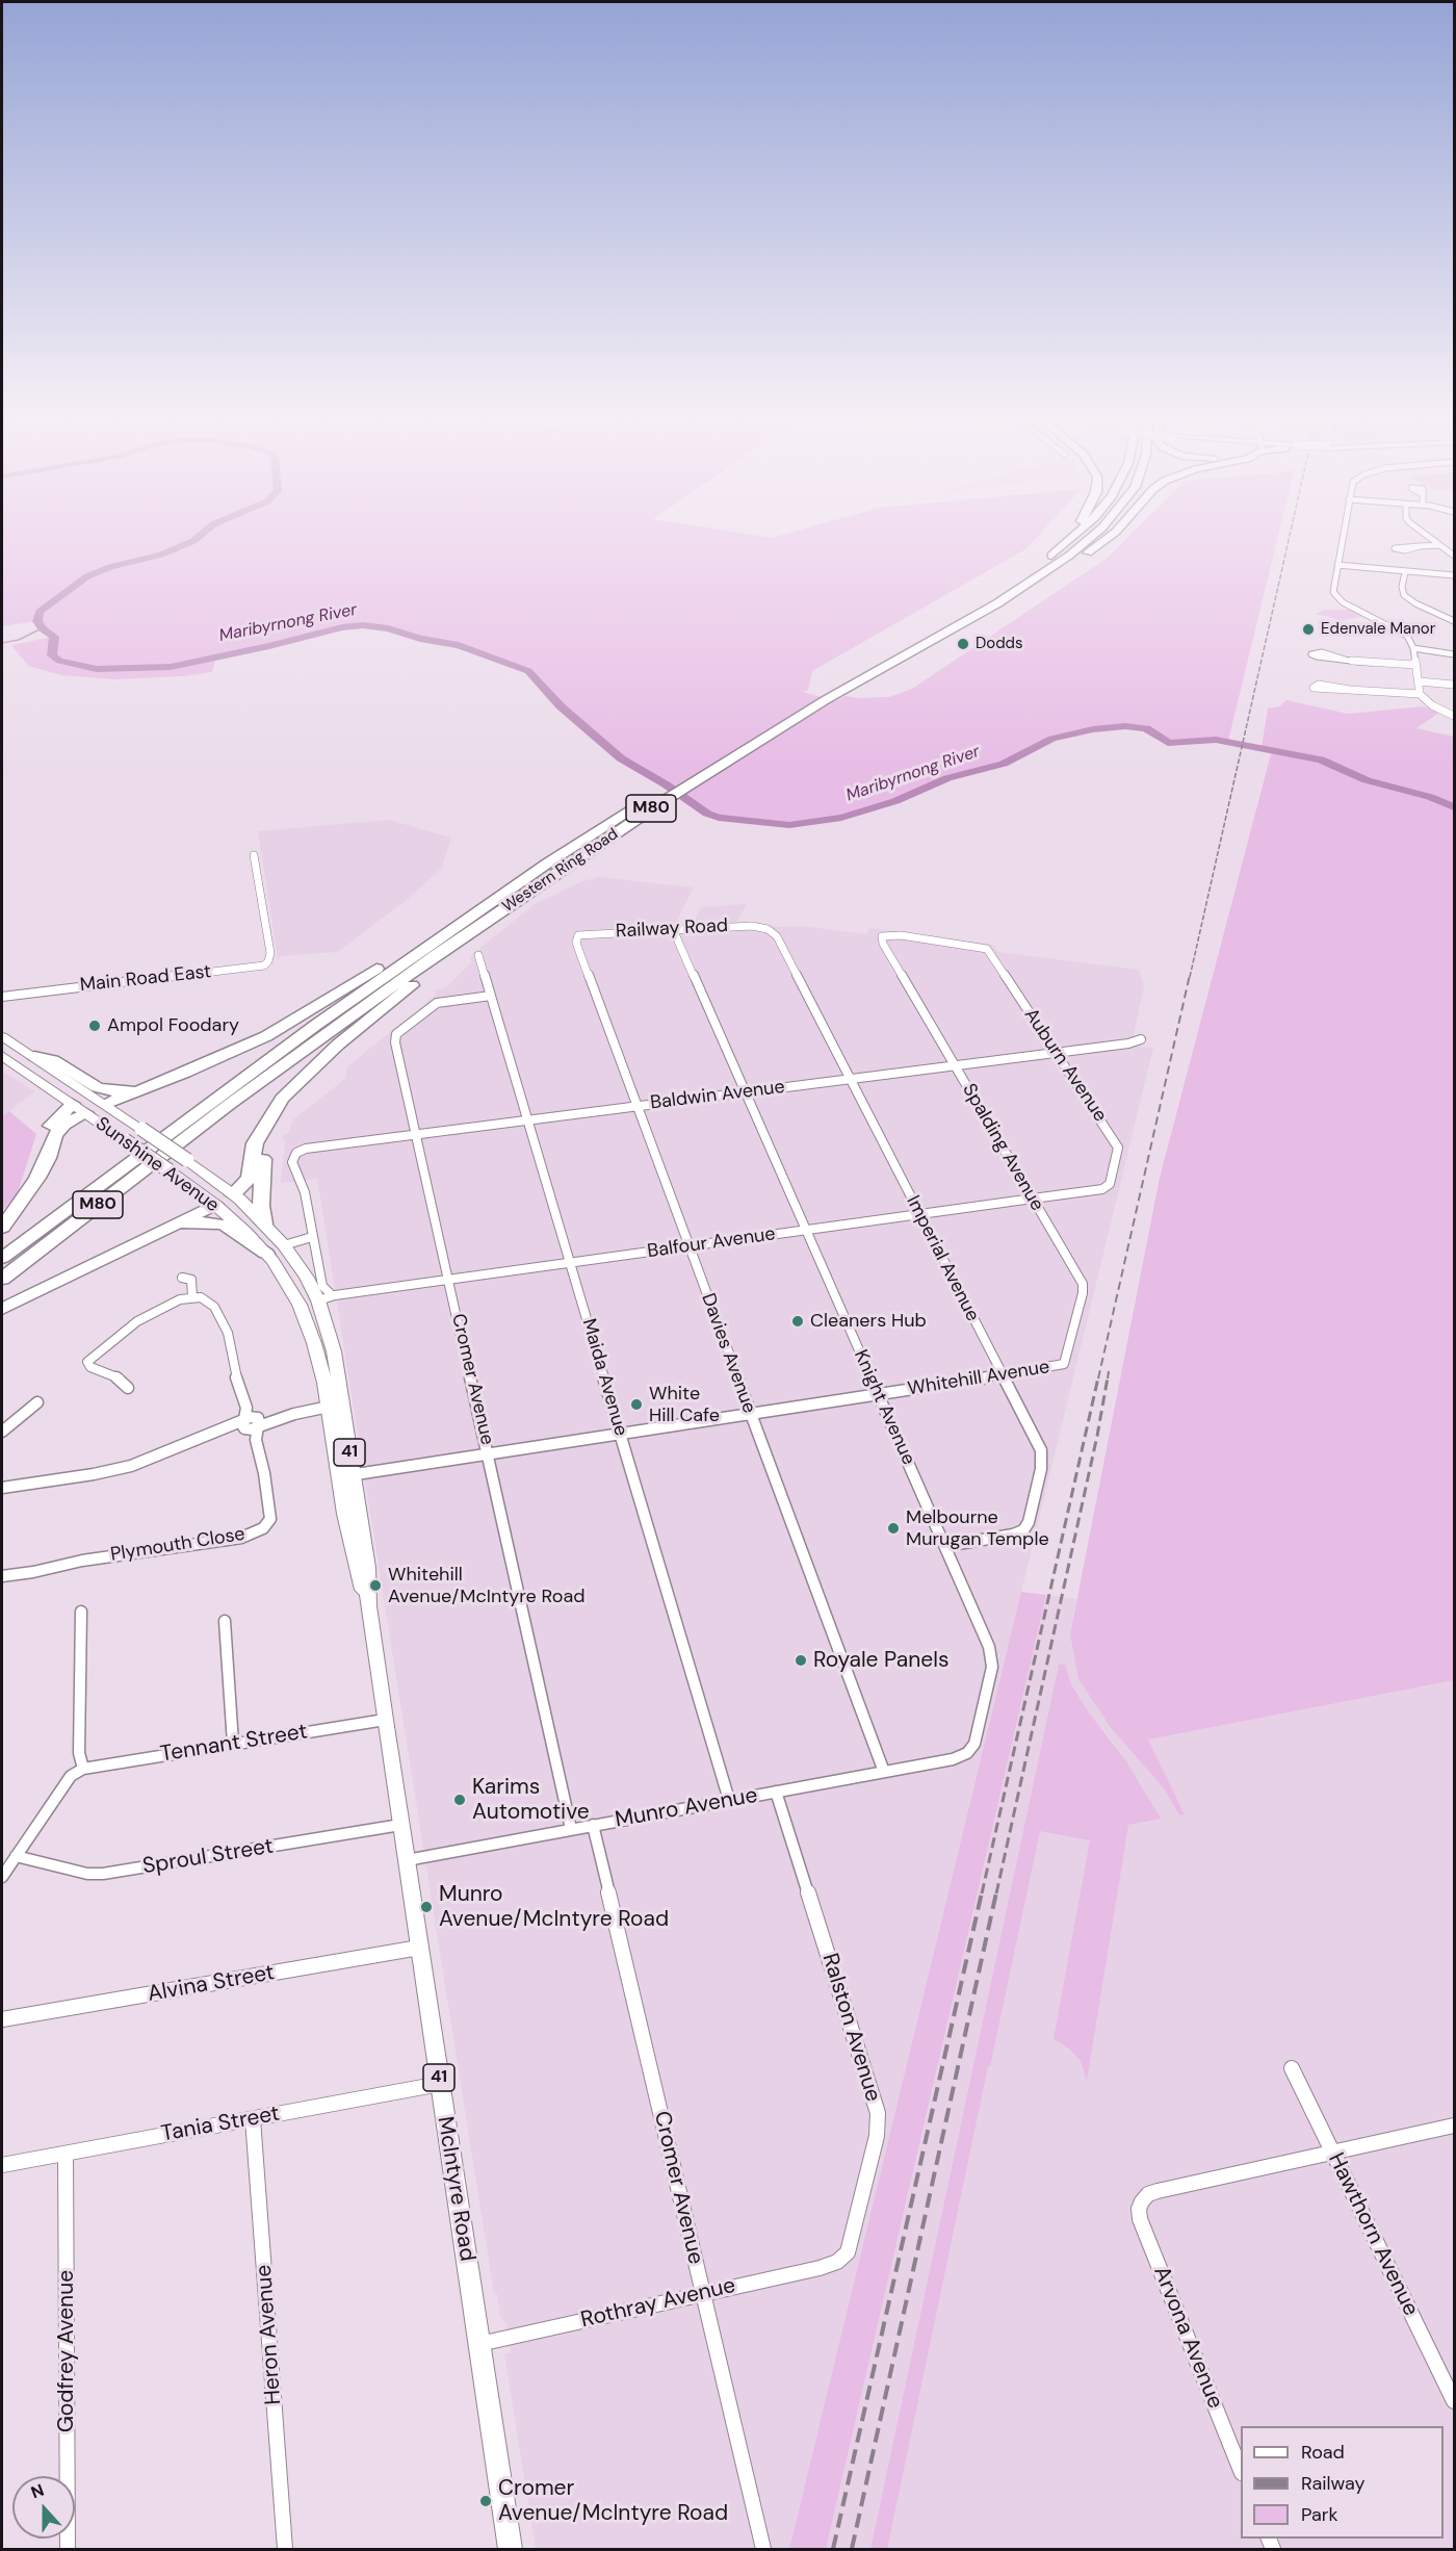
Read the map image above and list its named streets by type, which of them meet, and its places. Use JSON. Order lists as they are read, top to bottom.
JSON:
{
  "streets": {
    "highway": ["M80", "Western Ring Road"],
    "main road": ["Sunshine Avenue", "41", "McIntyre Road"],
    "street": [
      "Railway Road",
      "Main Road East",
      "Auburn Avenue",
      "Baldwin Avenue",
      "Spalding Avenue",
      "Balfour Avenue",
      "Imperial Avenue",
      "Davies Avenue",
      "Maida Avenue",
      "Whitehill Avenue",
      "Cromer Avenue",
      "Knight Avenue",
      "Plymouth Close",
      "Tennant Street",
      "Munro Avenue",
      "Sproul Street",
      "Alvina Street",
      "Ralston Avenue",
      "Tania Street",
      "Hawthorn Avenue",
      "Rothray Avenue",
      "Heron Avenue",
      "Arvona Avenue",
      "Godfrey Avenue"
    ]
  },
  "crossings": [
    ["Railway Road", "Imperial Avenue"],
    ["Railway Road", "Davies Avenue"],
    ["Railway Road", "Knight Avenue"],
    ["Auburn Avenue", "Baldwin Avenue"],
    ["Auburn Avenue", "Spalding Avenue"],
    ["Auburn Avenue", "Balfour Avenue"],
    ["Baldwin Avenue", "Spalding Avenue"],
    ["Baldwin Avenue", "Imperial Avenue"],
    ["Baldwin Avenue", "Davies Avenue"],
    ["Baldwin Avenue", "Maida Avenue"],
    ["Baldwin Avenue", "Cromer Avenue"],
    ["Baldwin Avenue", "Knight Avenue"],
    ["Baldwin Avenue", "McIntyre Road"],
    ["Spalding Avenue", "Balfour Avenue"],
    ["Spalding Avenue", "Whitehill Avenue"],
    ["Sunshine Avenue", "McIntyre Road"],
    ["Balfour Avenue", "Imperial Avenue"],
    ["Balfour Avenue", "Davies Avenue"],
    ["Balfour Avenue", "Maida Avenue"],
    ["Balfour Avenue", "Cromer Avenue"],
    ["Balfour Avenue", "Knight Avenue"],
    ["Balfour Avenue", "McIntyre Road"],
    ["Imperial Avenue", "Whitehill Avenue"],
    ["Imperial Avenue", "Knight Avenue"],
    ["Davies Avenue", "Whitehill Avenue"],
    ["Davies Avenue", "Munro Avenue"],
    ["Maida Avenue", "Whitehill Avenue"],
    ["Maida Avenue", "Cromer Avenue"],
    ["Maida Avenue", "Munro Avenue"],
    ["Whitehill Avenue", "Cromer Avenue"],
    ["Whitehill Avenue", "Knight Avenue"],
    ["Whitehill Avenue", "McIntyre Road"],
    ["Cromer Avenue", "Munro Avenue"],
    ["Cromer Avenue", "Rothray Avenue"],
    ["Knight Avenue", "Munro Avenue"],
    ["Tennant Street", "McIntyre Road"],
    ["Munro Avenue", "Ralston Avenue"],
    ["Munro Avenue", "McIntyre Road"],
    ["Sproul Street", "McIntyre Road"],
    ["Alvina Street", "McIntyre Road"],
    ["Ralston Avenue", "Rothray Avenue"],
    ["Tania Street", "McIntyre Road"],
    ["Tania Street", "Heron Avenue"],
    ["Tania Street", "Godfrey Avenue"],
    ["McIntyre Road", "Rothray Avenue"],
    ["Hawthorn Avenue", "Arvona Avenue"]
  ],
  "water": ["Maribyrnong River"],
  "places": [
    "Edenvale Manor",
    "Dodds",
    "Ampol Foodary",
    "Cleaners Hub",
    "White Hill Cafe",
    "Melbourne Murugan Temple",
    "Whitehill Avenue/McIntyre Road",
    "Royale Panels",
    "Karims Automotive",
    "Munro Avenue/McIntyre Road",
    "Cromer Avenue/McIntyre Road"
  ],
  "legend": ["Road", "Railway", "Park"],
  "north": "top"
}
